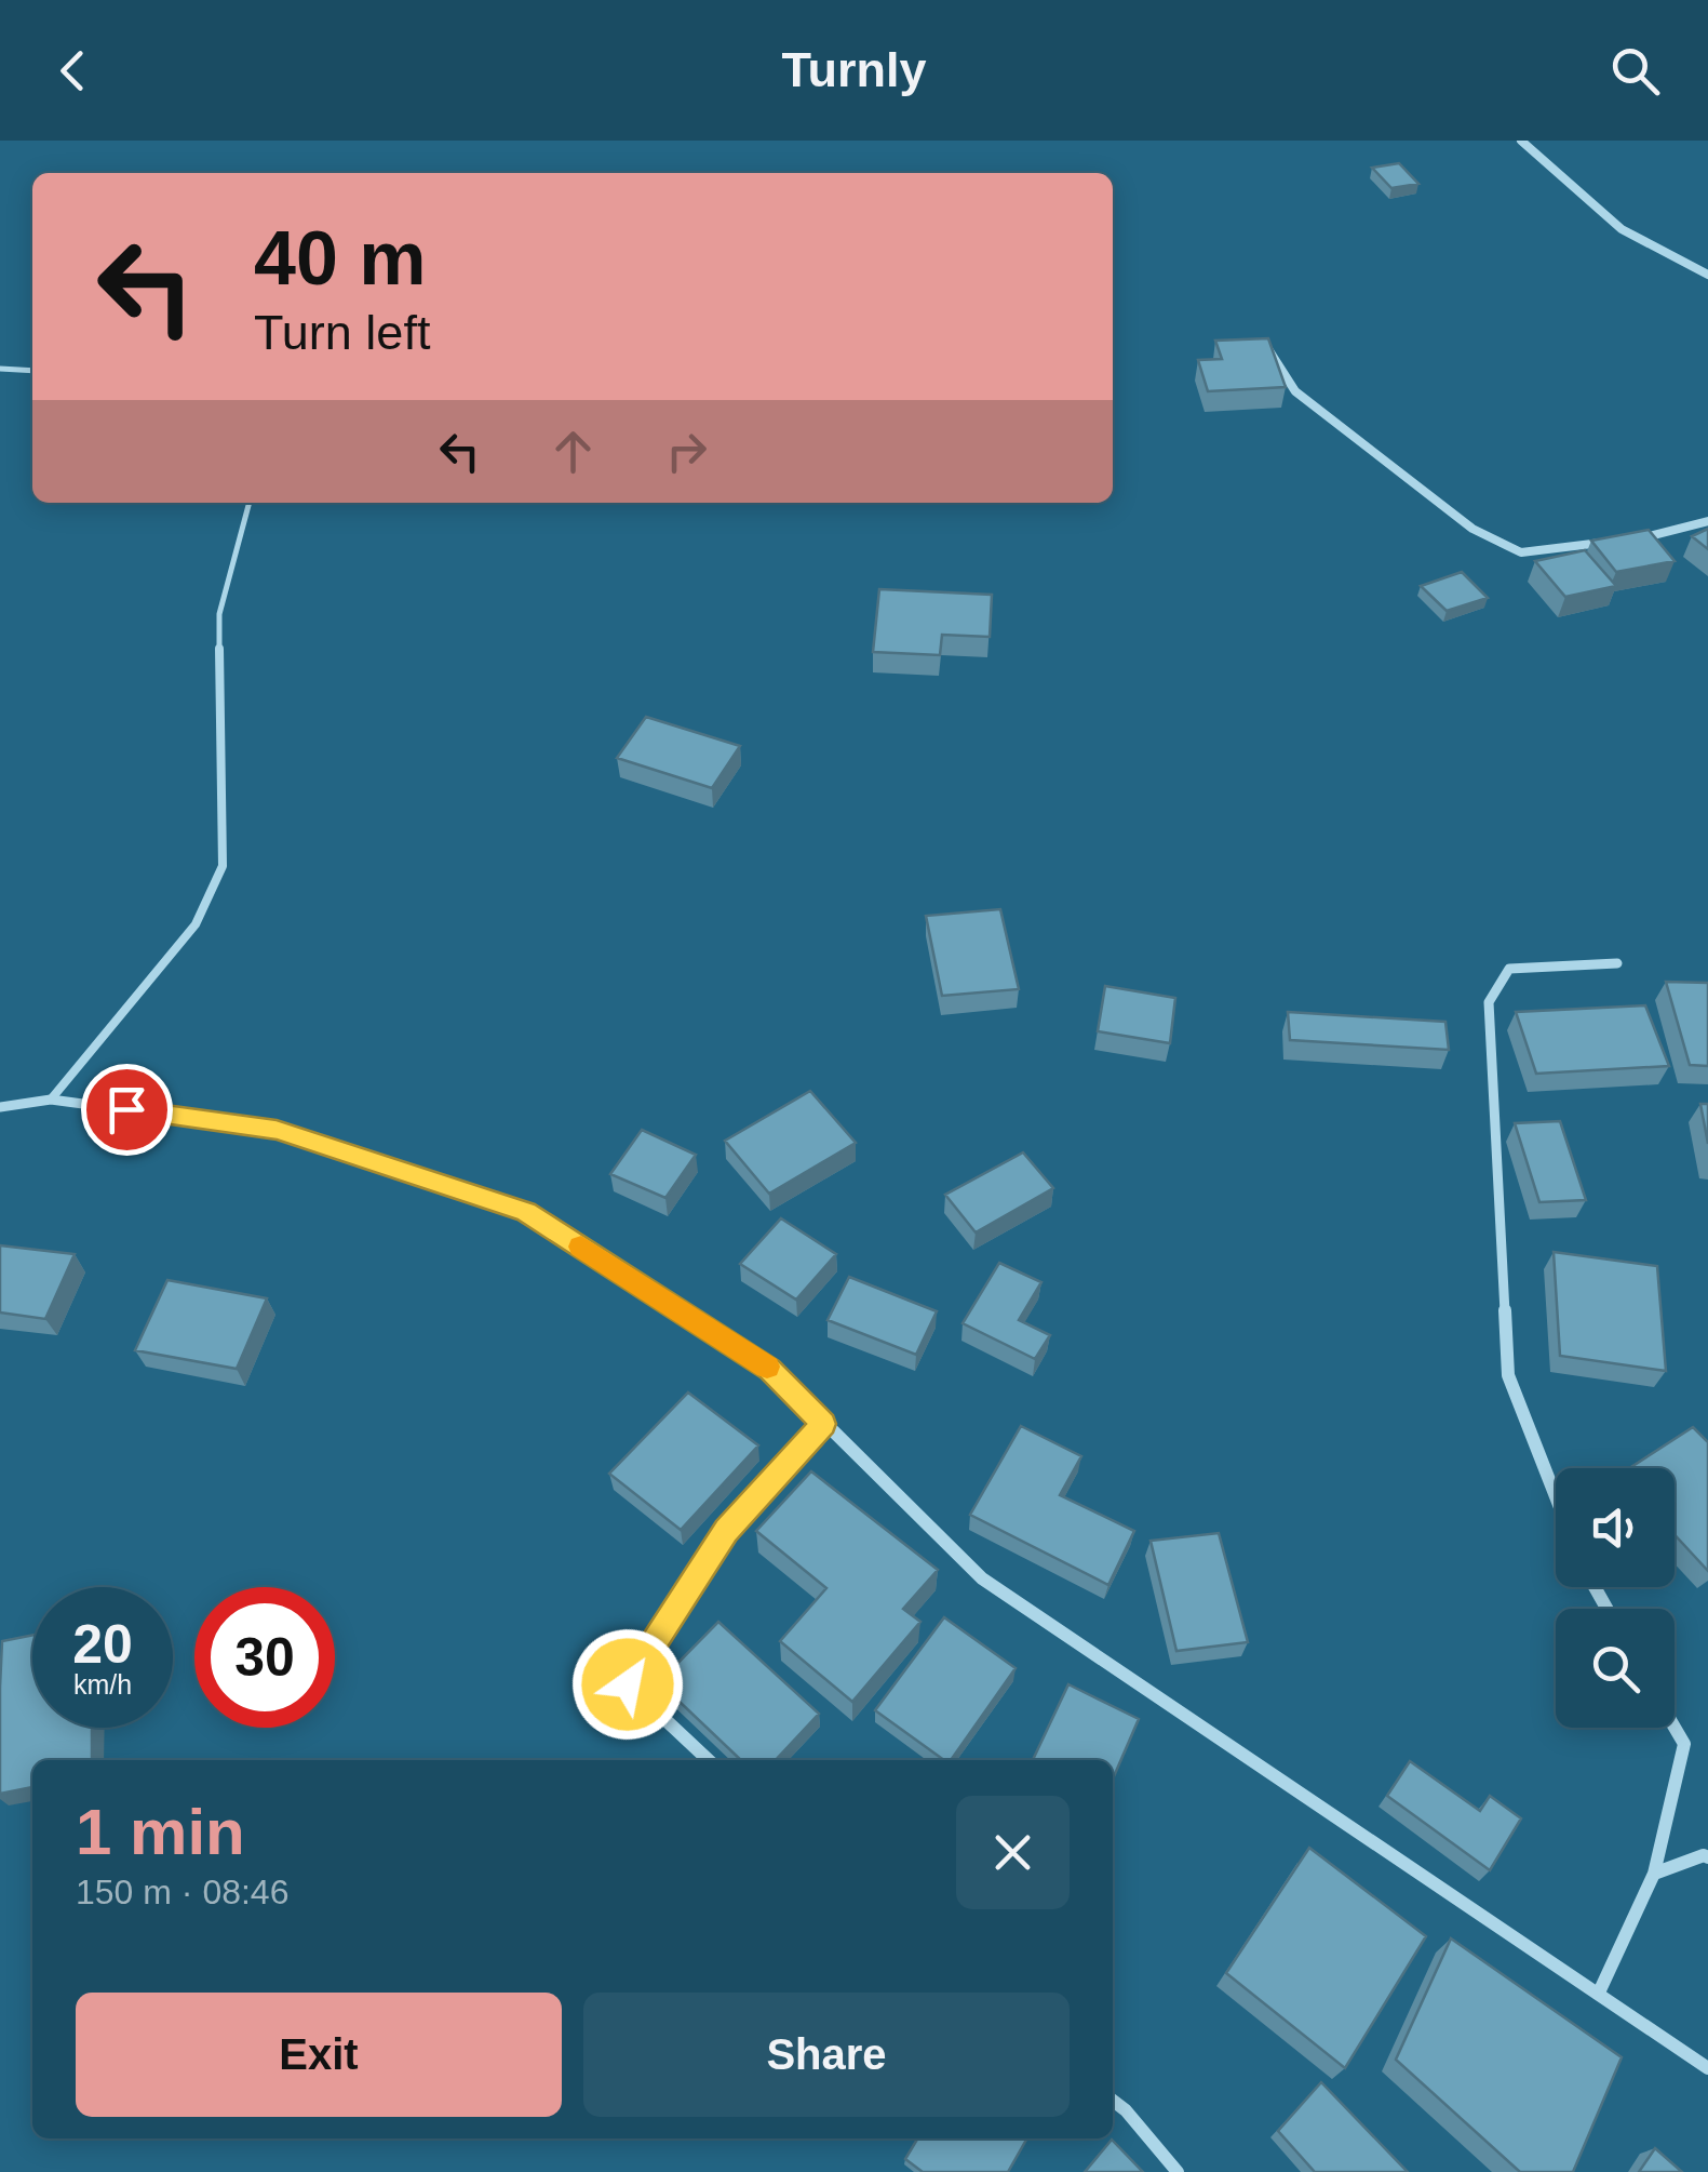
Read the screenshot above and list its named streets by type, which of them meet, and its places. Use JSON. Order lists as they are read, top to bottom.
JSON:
{
  "page": {
    "header": "Turnly",
    "turn": ["40 m", "Turn left"],
    "speed": "20 km/h",
    "limit": "30",
    "heading": ["1 min", "150 m · 08:46"],
    "buttons": ["Exit", "Share"]
  }
}
